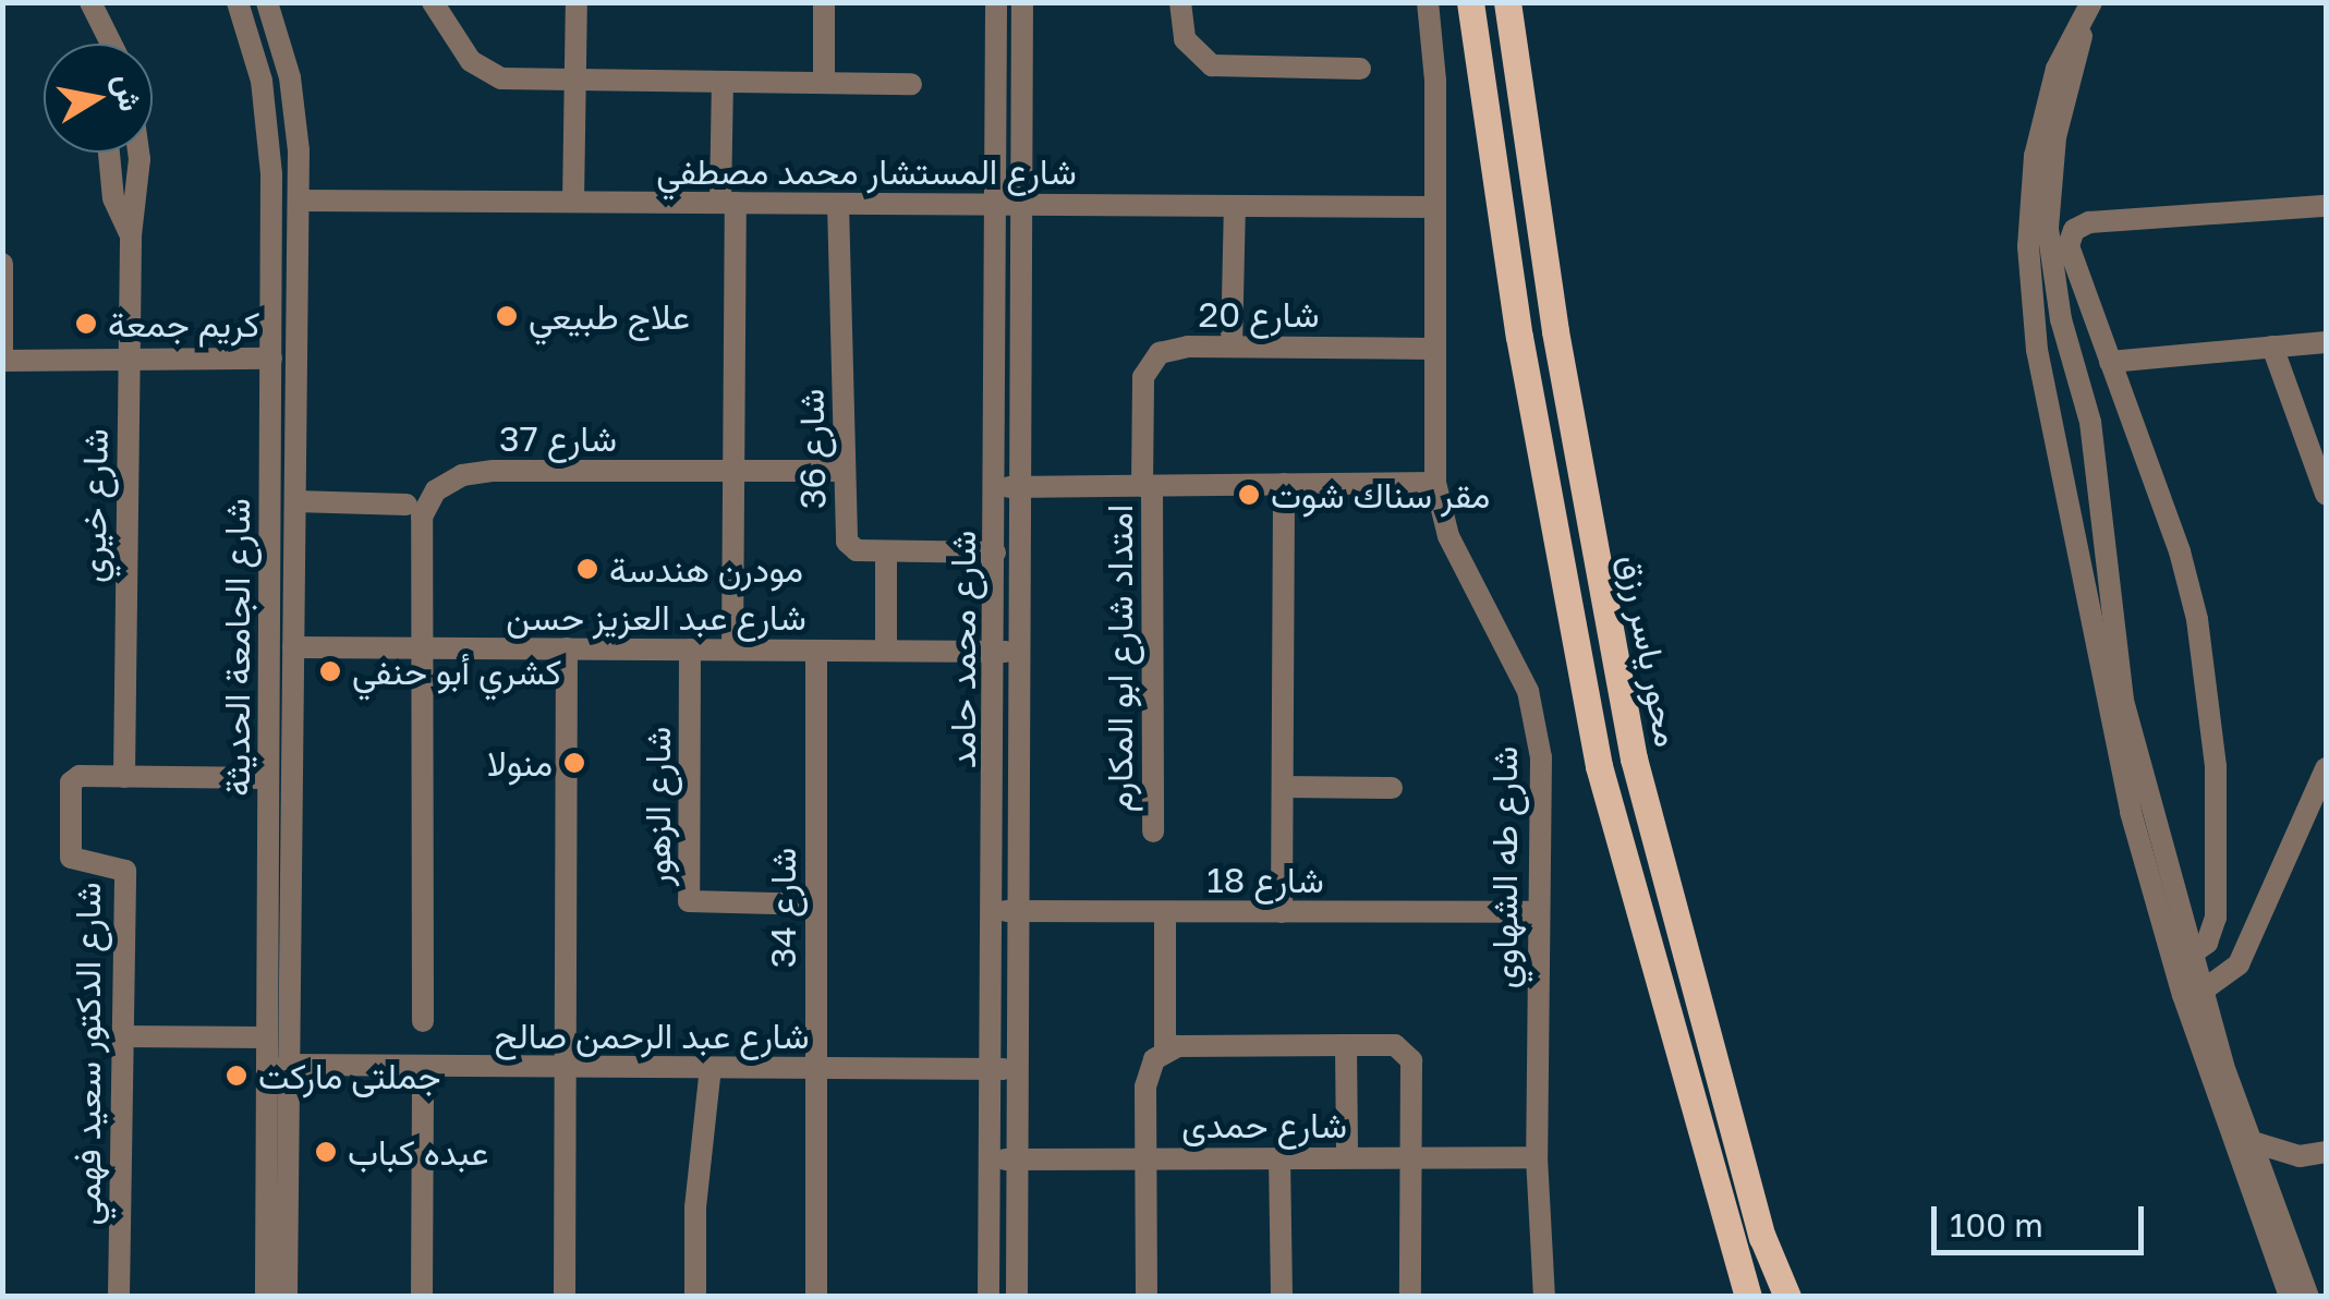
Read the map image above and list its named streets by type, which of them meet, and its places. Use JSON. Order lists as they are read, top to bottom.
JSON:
{
  "streets": {
    "main road": ["محور ياسر رزق"],
    "street": [
      "شارع المستشار محمد مصطفي",
      "شارع 20",
      "شارع 37",
      "شارع 36",
      "شارع خيري",
      "شارع عبد العزيز حسن",
      "شارع الجامعة الحديثة",
      "شارع محمد حامد",
      "امتداد شارع ابو المكارم",
      "شارع الزهور",
      "شارع طه الشهاوي",
      "شارع 18",
      "شارع 34",
      "شارع عبد الرحمن صالح",
      "شارع الدكتور سعيد فهمي",
      "شارع حمدى"
    ]
  },
  "crossings": [
    ["شارع المستشار محمد مصطفي", "شارع 36"],
    ["شارع المستشار محمد مصطفي", "شارع الجامعة الحديثة"],
    ["شارع المستشار محمد مصطفي", "شارع محمد حامد"],
    ["شارع المستشار محمد مصطفي", "شارع طه الشهاوي"],
    ["شارع 20", "امتداد شارع ابو المكارم"],
    ["شارع 20", "شارع طه الشهاوي"],
    ["شارع 37", "شارع 36"],
    ["شارع 37", "شارع عبد العزيز حسن"],
    ["شارع 36", "شارع محمد حامد"],
    ["شارع خيري", "شارع الدكتور سعيد فهمي"],
    ["شارع عبد العزيز حسن", "شارع الجامعة الحديثة"],
    ["شارع عبد العزيز حسن", "شارع محمد حامد"],
    ["شارع عبد العزيز حسن", "شارع الزهور"],
    ["شارع عبد العزيز حسن", "شارع 34"],
    ["شارع الجامعة الحديثة", "شارع عبد الرحمن صالح"],
    ["شارع محمد حامد", "شارع 18"],
    ["شارع محمد حامد", "شارع عبد الرحمن صالح"],
    ["شارع محمد حامد", "شارع حمدى"],
    ["شارع الزهور", "شارع 34"],
    ["شارع طه الشهاوي", "شارع 18"],
    ["شارع طه الشهاوي", "شارع حمدى"],
    ["شارع 34", "شارع عبد الرحمن صالح"]
  ],
  "places": [
    "علاج طبيعي",
    "كريم جمعة",
    "مقر سناك شوت",
    "مودرن هندسة",
    "كشري أبو حنفي",
    "منولا",
    "جملتى ماركت",
    "عبده كباب"
  ],
  "scale_bar": "100 m",
  "north": "right"
}
